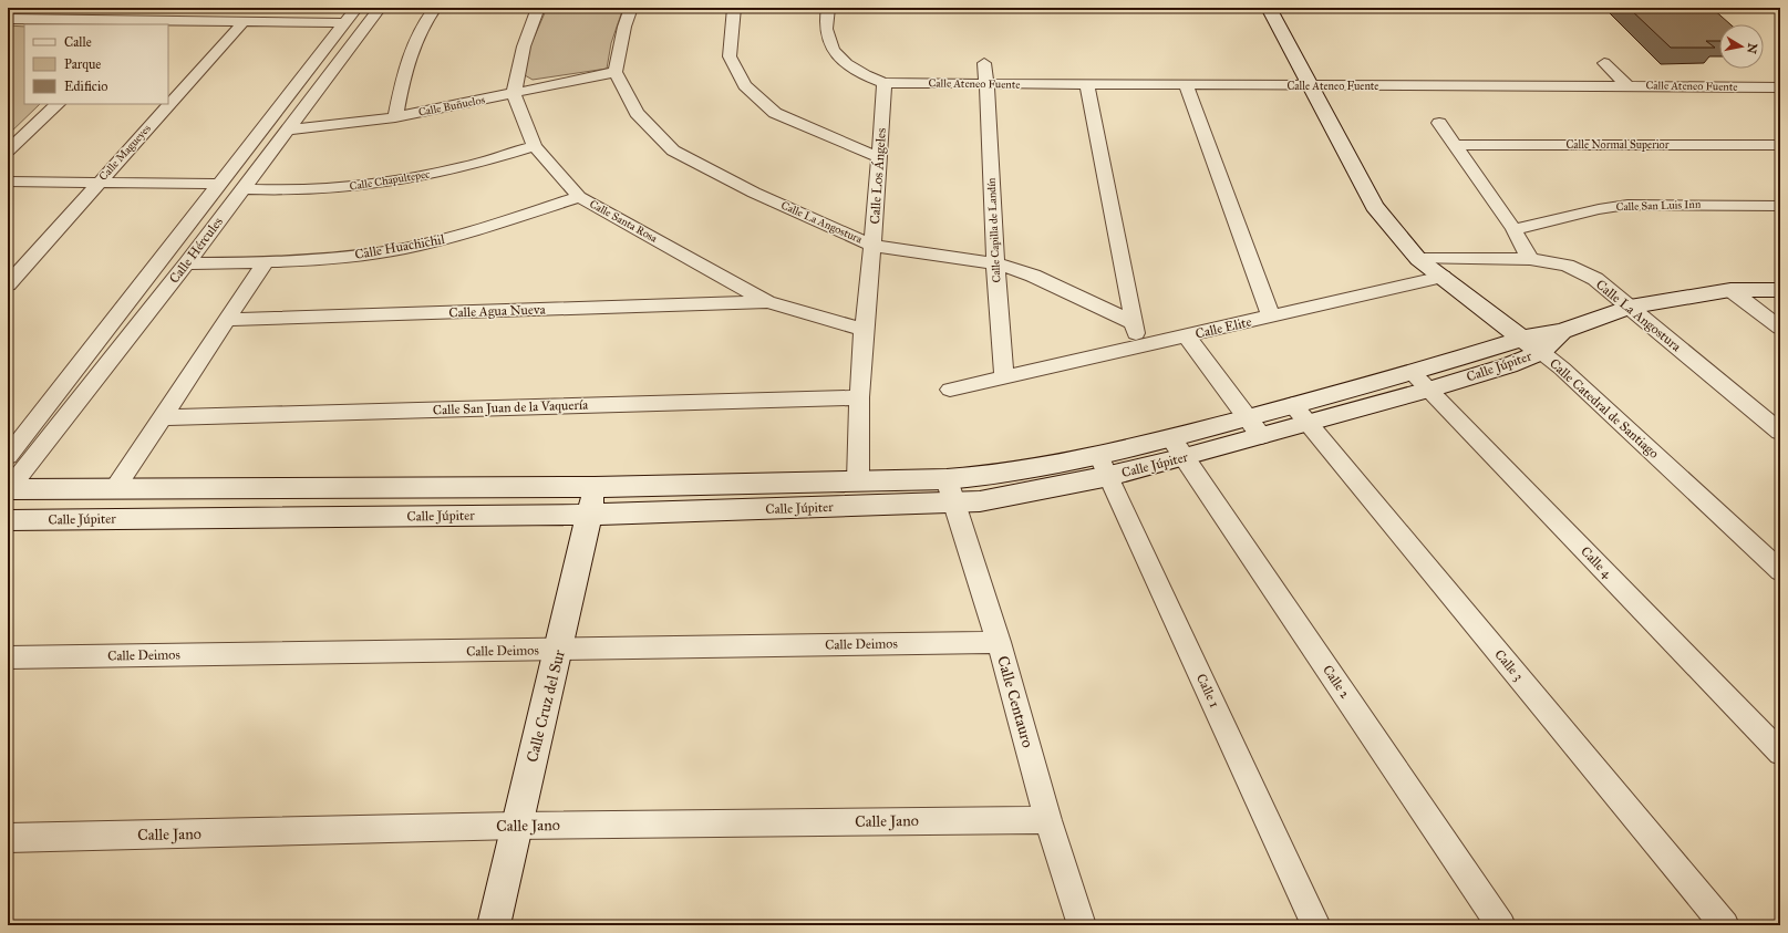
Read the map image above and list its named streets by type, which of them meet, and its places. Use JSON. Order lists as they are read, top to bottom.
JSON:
{
  "streets": {
    "street": [
      "Calle Ateneo Fuente",
      "Calle Buñuelos",
      "Calle Normal Superior",
      "Calle Magueyes",
      "Calle Los Ángeles",
      "Calle Chapultepec",
      "Calle San Luis Inn",
      "Calle Santa Rosa",
      "Calle La Angostura",
      "Calle Capilla de Landín",
      "Calle Huachichil",
      "Calle Hércules",
      "Calle Agua Nueva",
      "Calle Elite",
      "Calle Júpiter",
      "Calle San Juan de la Vaquería",
      "Calle Catedral de Santiago",
      "Calle 4",
      "Calle Deimos",
      "Calle 3",
      "Calle 2",
      "Calle 1",
      "Calle Centauro",
      "Calle Cruz del Sur",
      "Calle Jano"
    ]
  },
  "crossings": [
    ["Calle Ateneo Fuente", "Calle Los Ángeles"],
    ["Calle Ateneo Fuente", "Calle Capilla de Landín"],
    ["Calle Ateneo Fuente", "Calle Catedral de Santiago"],
    ["Calle Buñuelos", "Calle Santa Rosa"],
    ["Calle Buñuelos", "Calle La Angostura"],
    ["Calle Buñuelos", "Calle Hércules"],
    ["Calle Los Ángeles", "Calle Santa Rosa"],
    ["Calle Los Ángeles", "Calle La Angostura"],
    ["Calle Los Ángeles", "Calle Júpiter"],
    ["Calle Los Ángeles", "Calle San Juan de la Vaquería"],
    ["Calle Chapultepec", "Calle Santa Rosa"],
    ["Calle Chapultepec", "Calle Hércules"],
    ["Calle Santa Rosa", "Calle Huachichil"],
    ["Calle Santa Rosa", "Calle Agua Nueva"],
    ["Calle La Angostura", "Calle Capilla de Landín"],
    ["Calle La Angostura", "Calle Júpiter"],
    ["Calle La Angostura", "Calle Catedral de Santiago"],
    ["Calle Capilla de Landín", "Calle Elite"],
    ["Calle Huachichil", "Calle Hércules"],
    ["Calle Hércules", "Calle Júpiter"],
    ["Calle Elite", "Calle Catedral de Santiago"],
    ["Calle Júpiter", "Calle Catedral de Santiago"],
    ["Calle Júpiter", "Calle 4"],
    ["Calle Júpiter", "Calle 3"],
    ["Calle Júpiter", "Calle 2"],
    ["Calle Júpiter", "Calle 1"],
    ["Calle Júpiter", "Calle Centauro"],
    ["Calle Júpiter", "Calle Cruz del Sur"],
    ["Calle Deimos", "Calle Centauro"],
    ["Calle Deimos", "Calle Cruz del Sur"],
    ["Calle Centauro", "Calle Jano"],
    ["Calle Cruz del Sur", "Calle Jano"]
  ],
  "legend": ["Calle", "Parque", "Edificio"],
  "north": "right"
}
